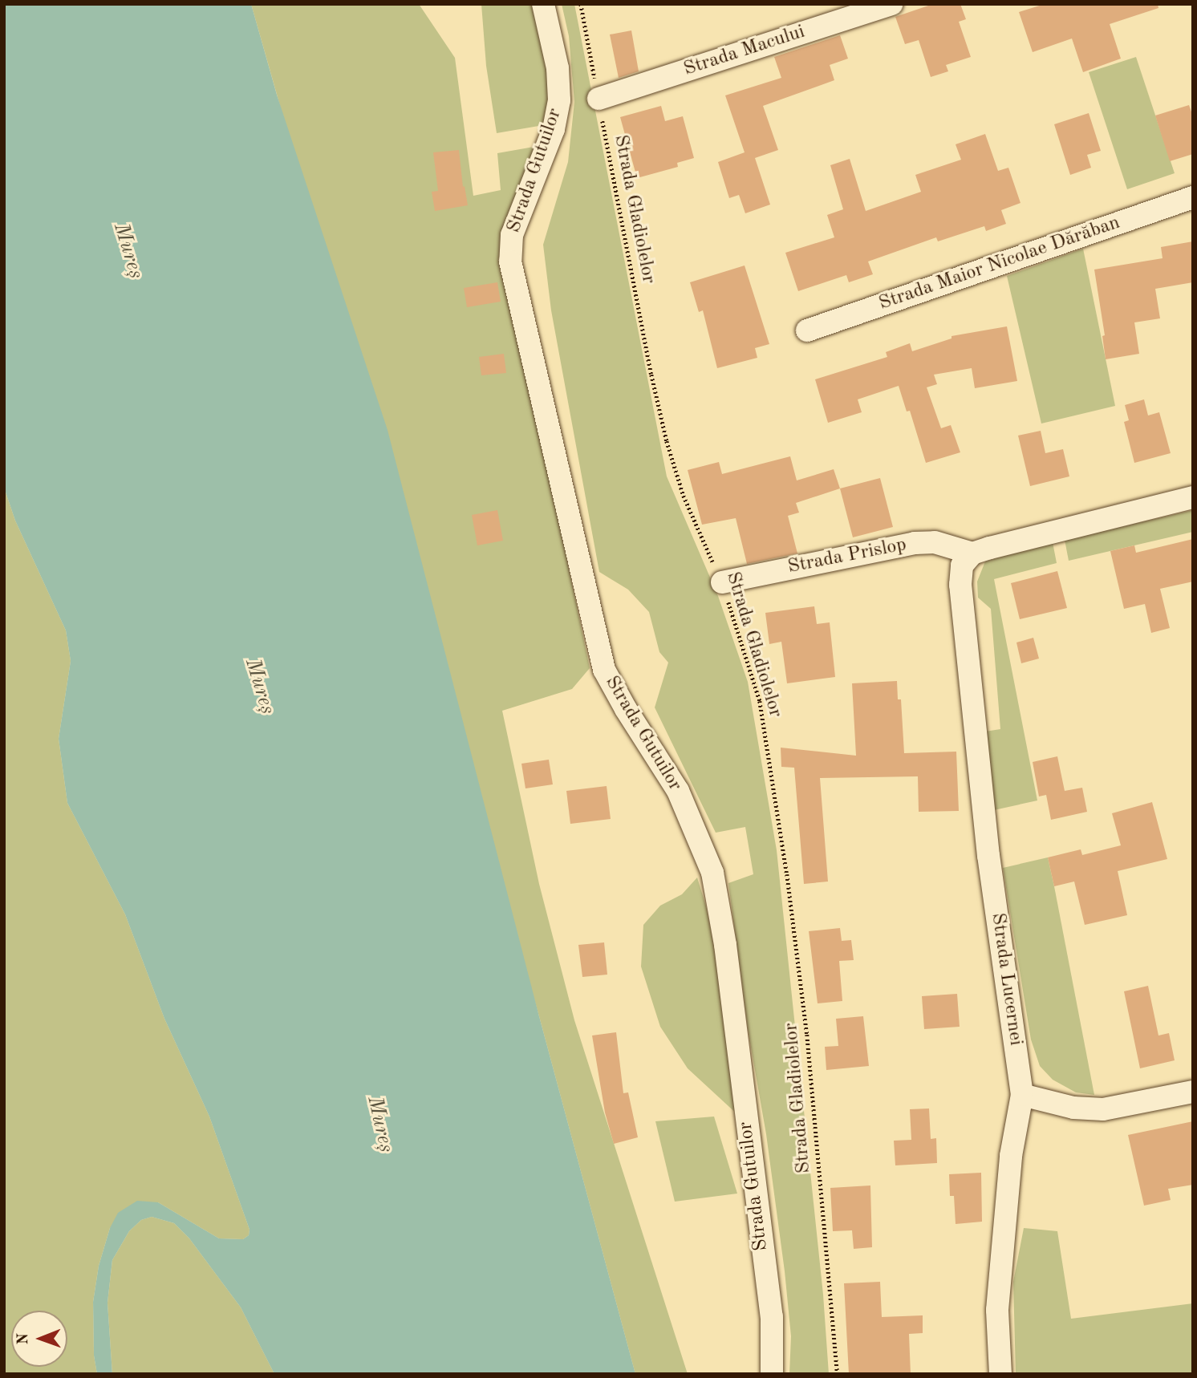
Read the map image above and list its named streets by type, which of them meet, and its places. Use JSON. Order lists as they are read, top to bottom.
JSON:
{
  "streets": {
    "street": [
      "Strada Macului",
      "Strada Gutuilor",
      "Strada Maior Nicolae Dărăban",
      "Strada Prislop",
      "Strada Lucernei"
    ],
    "path": ["Strada Gladiolelor"]
  },
  "crossings": [
    ["Strada Macului", "Strada Gladiolelor"],
    ["Strada Gladiolelor", "Strada Prislop"],
    ["Strada Prislop", "Strada Lucernei"]
  ],
  "water": ["Mureș"],
  "north": "left"
}
